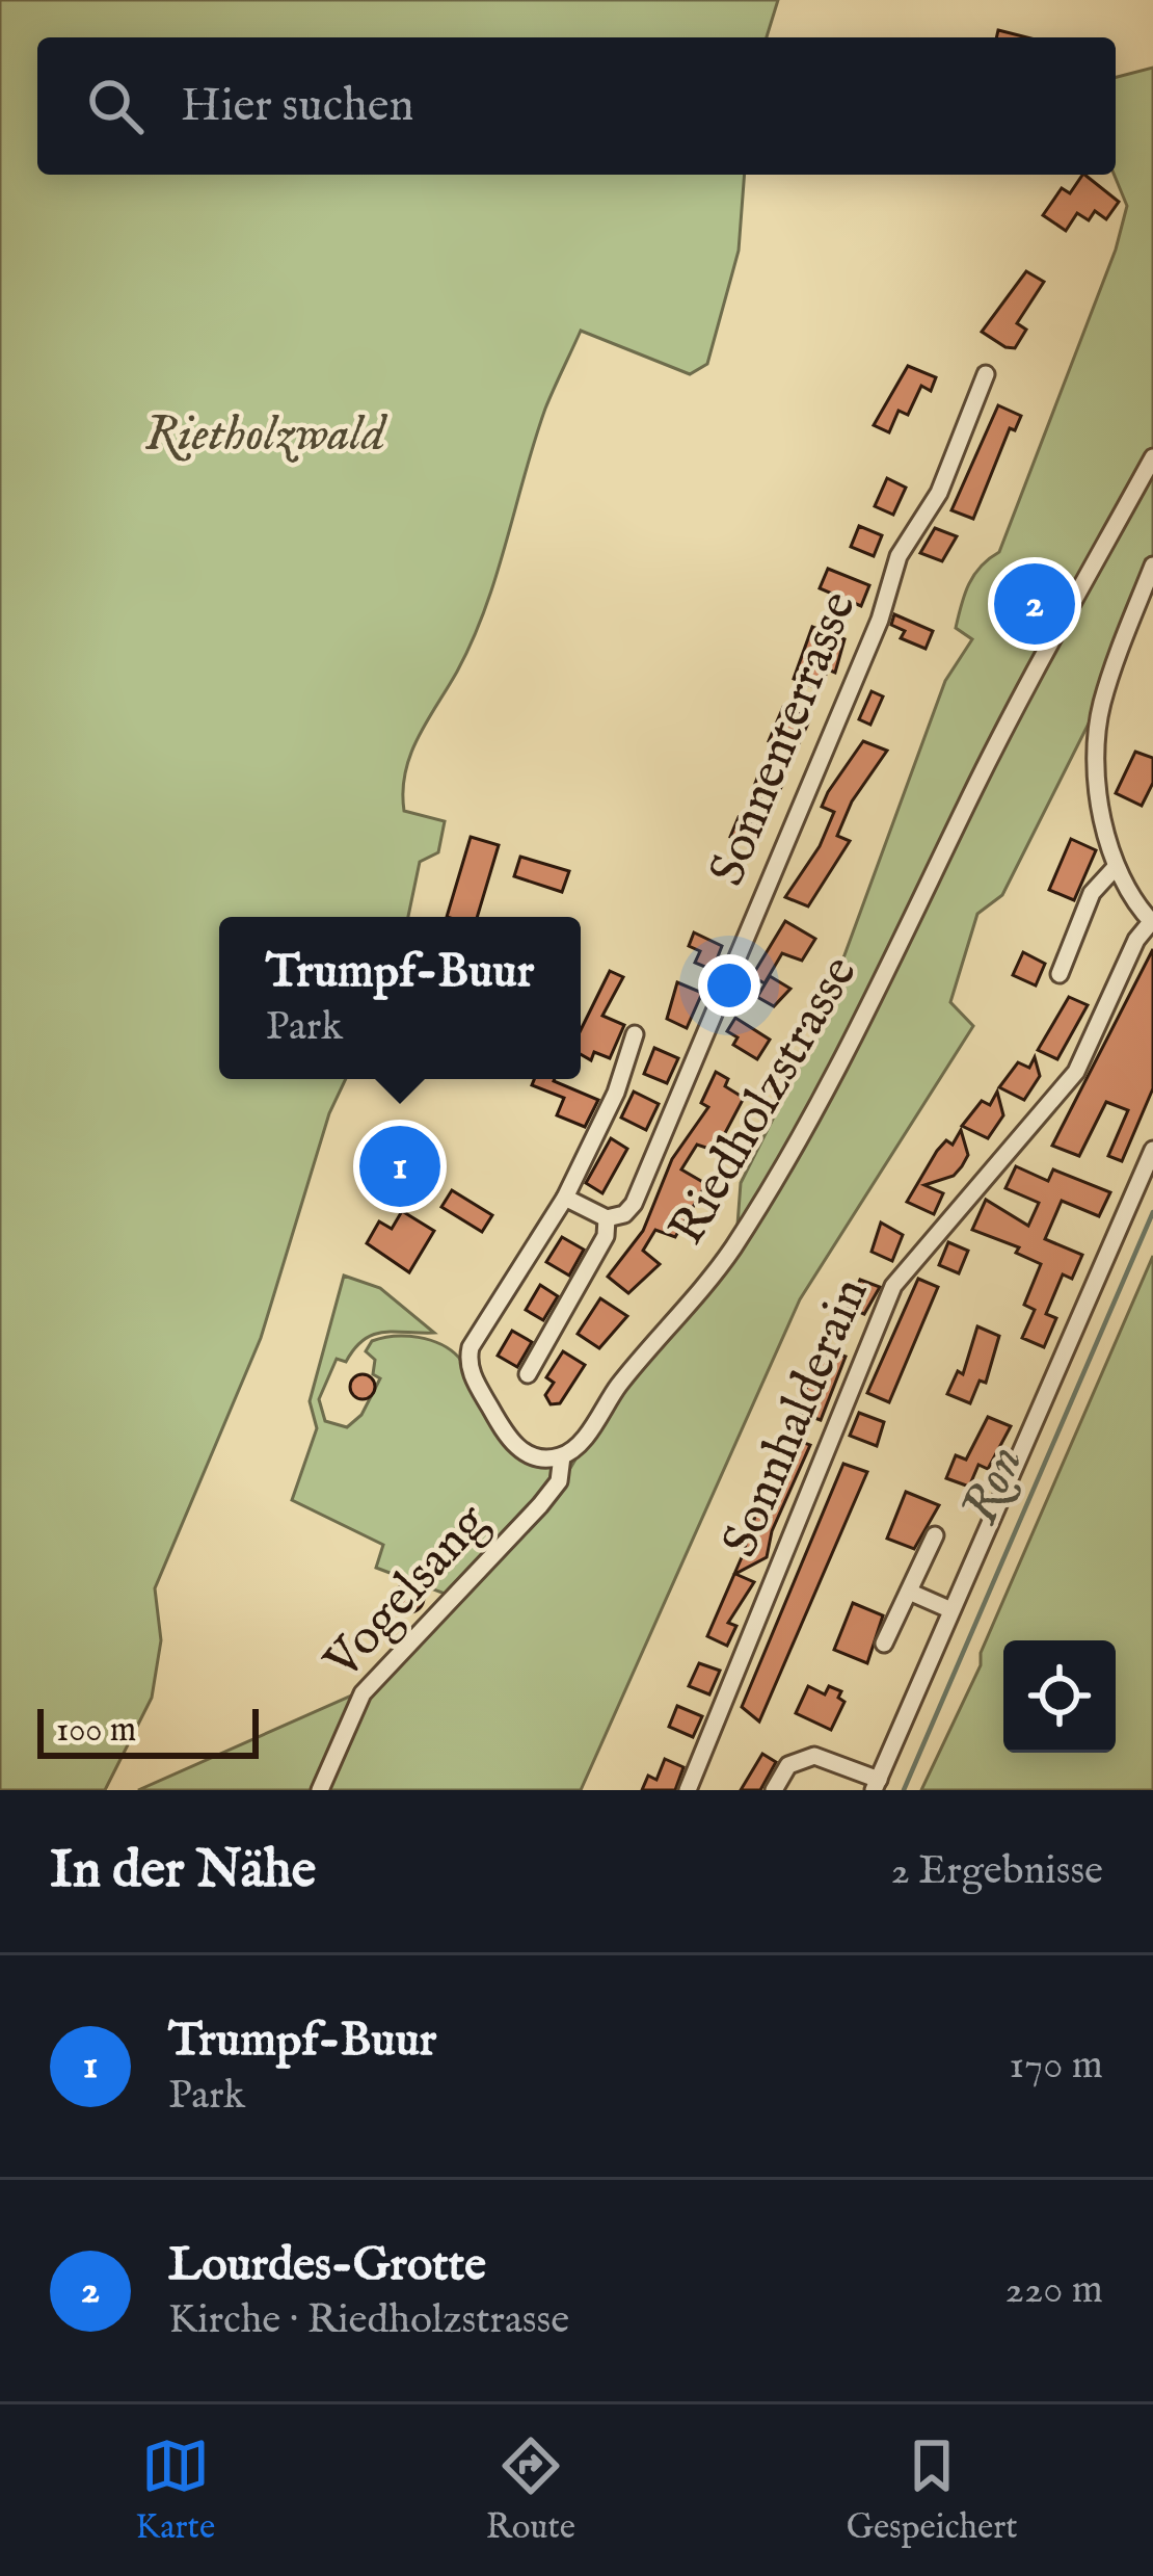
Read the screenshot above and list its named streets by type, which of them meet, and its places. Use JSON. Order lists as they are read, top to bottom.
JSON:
{
  "streets": {
    "street": [
      "Sonnenterrasse",
      "Riedholzstrasse",
      "Sonnhalderain",
      "Vogelsang"
    ]
  },
  "crossings": [
    ["Riedholzstrasse", "Vogelsang"]
  ],
  "water": ["Ron"],
  "parks": ["Rietholzwald"],
  "scale_bar": "100 m",
  "page": {
    "search": "Hier suchen",
    "pins": ["2", "1"],
    "popup": ["Trumpf-Buur", "Park"],
    "scale": "100 m",
    "heading": ["In der Nähe", "2 Ergebnisse"],
    "list": [
      {
        "mark": "1",
        "name": "Trumpf-Buur",
        "note": "Park",
        "value": "170 m"
      },
      {
        "mark": "2",
        "name": "Lourdes-Grotte",
        "note": "Kirche · Riedholzstrasse",
        "value": "220 m"
      }
    ],
    "nav": ["Karte", "Route", "Gespeichert"]
  }
}
